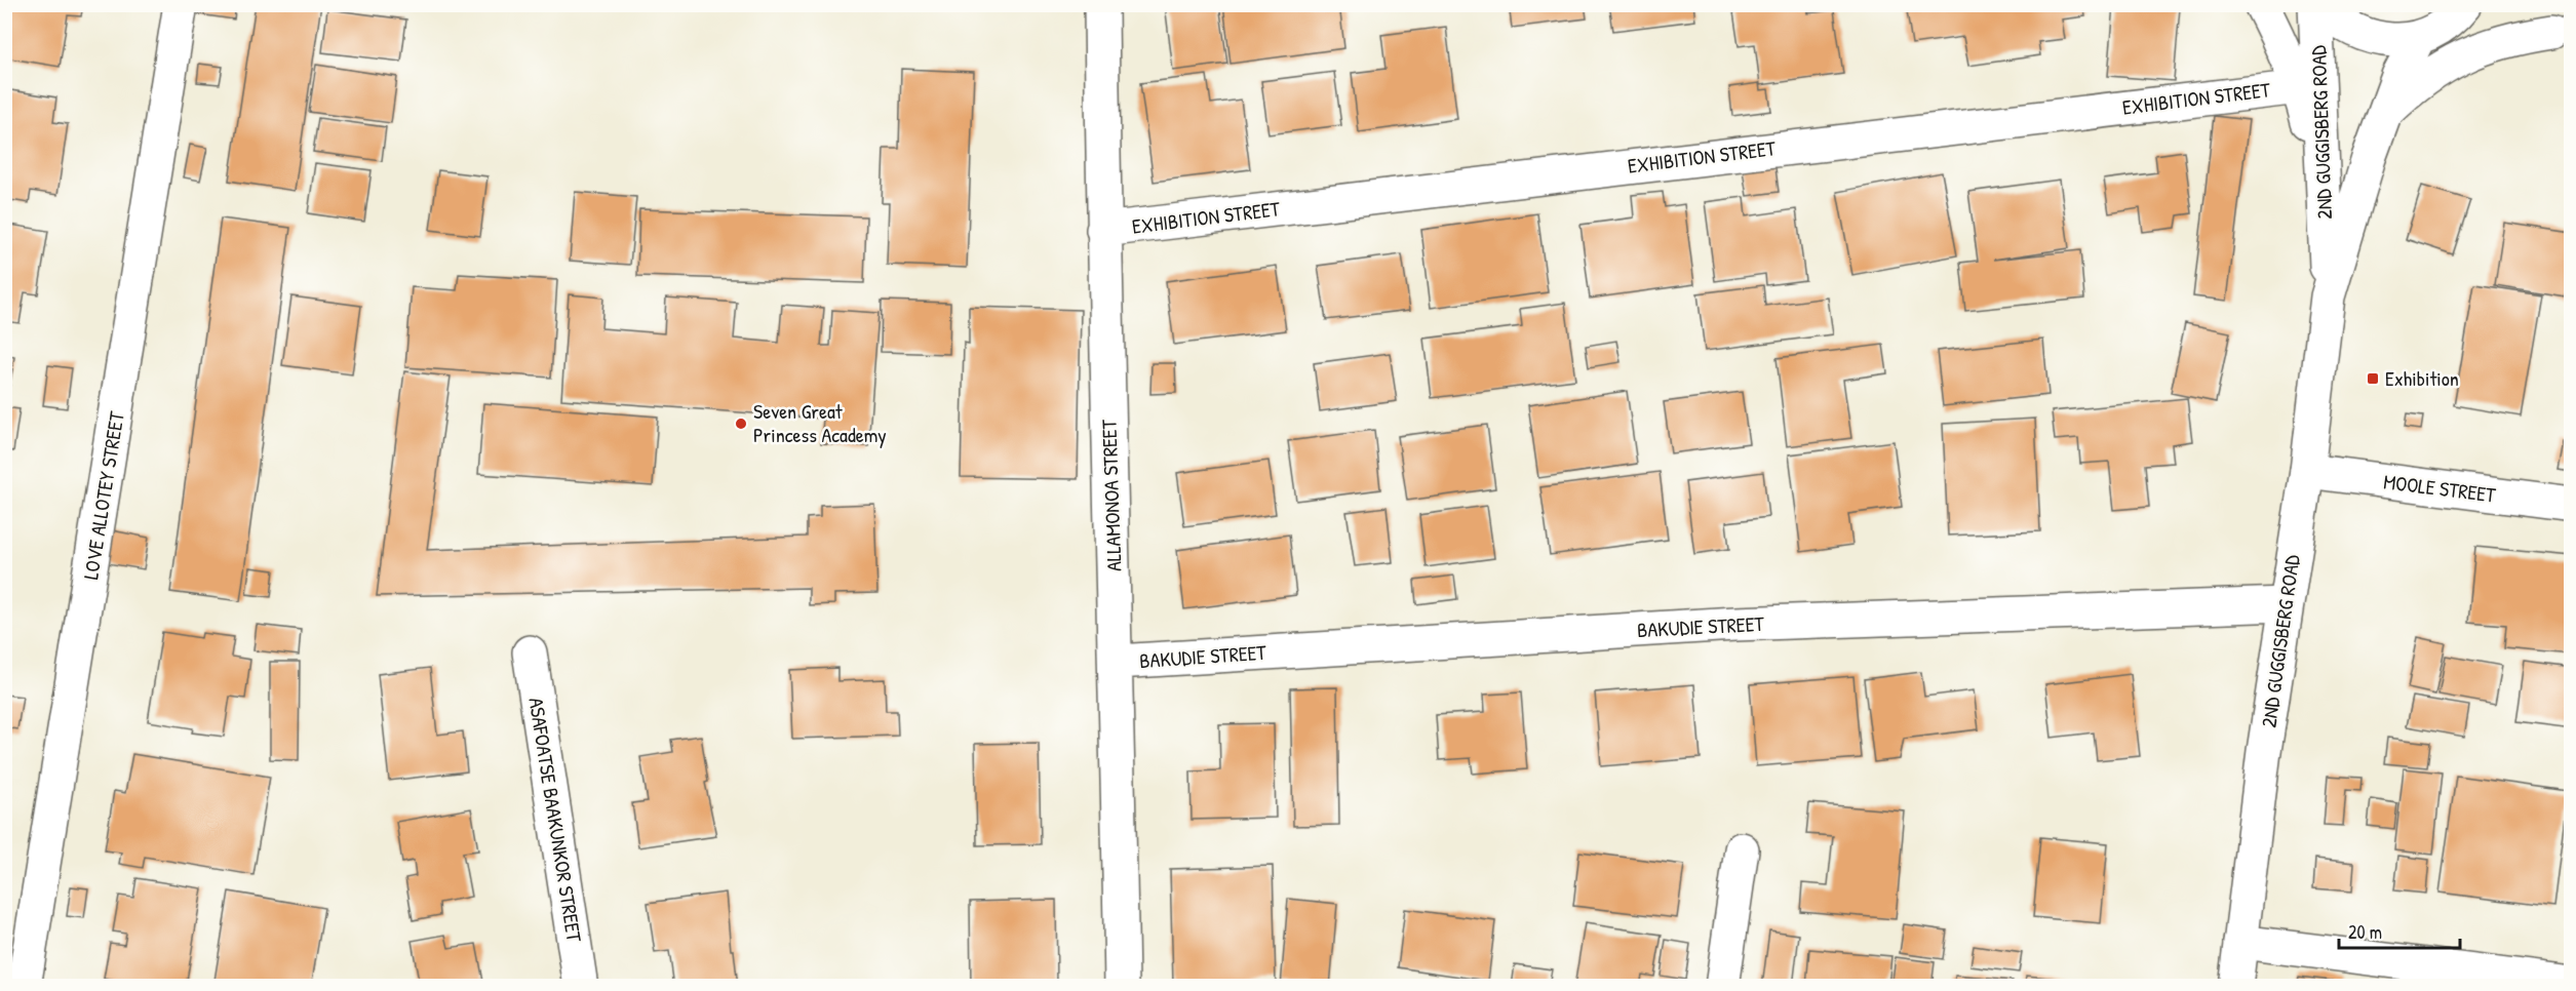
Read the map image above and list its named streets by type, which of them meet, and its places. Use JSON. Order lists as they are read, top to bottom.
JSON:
{
  "streets": {
    "street": [
      "EXHIBITION STREET",
      "2ND GUGGISBERG ROAD",
      "MOOLE STREET",
      "LOVE ALLOTEY STREET",
      "ALLAMONOA STREET",
      "BAKUDIE STREET",
      "ASAFOATSE BAAKUNKOR STREET"
    ]
  },
  "crossings": [
    ["EXHIBITION STREET", "ALLAMONOA STREET"],
    ["2ND GUGGISBERG ROAD", "MOOLE STREET"],
    ["2ND GUGGISBERG ROAD", "BAKUDIE STREET"],
    ["ALLAMONOA STREET", "BAKUDIE STREET"]
  ],
  "places": {
    "transit": ["Exhibition"],
    "other": ["Seven Great Princess Academy"]
  },
  "scale_bar": "20 m"
}
